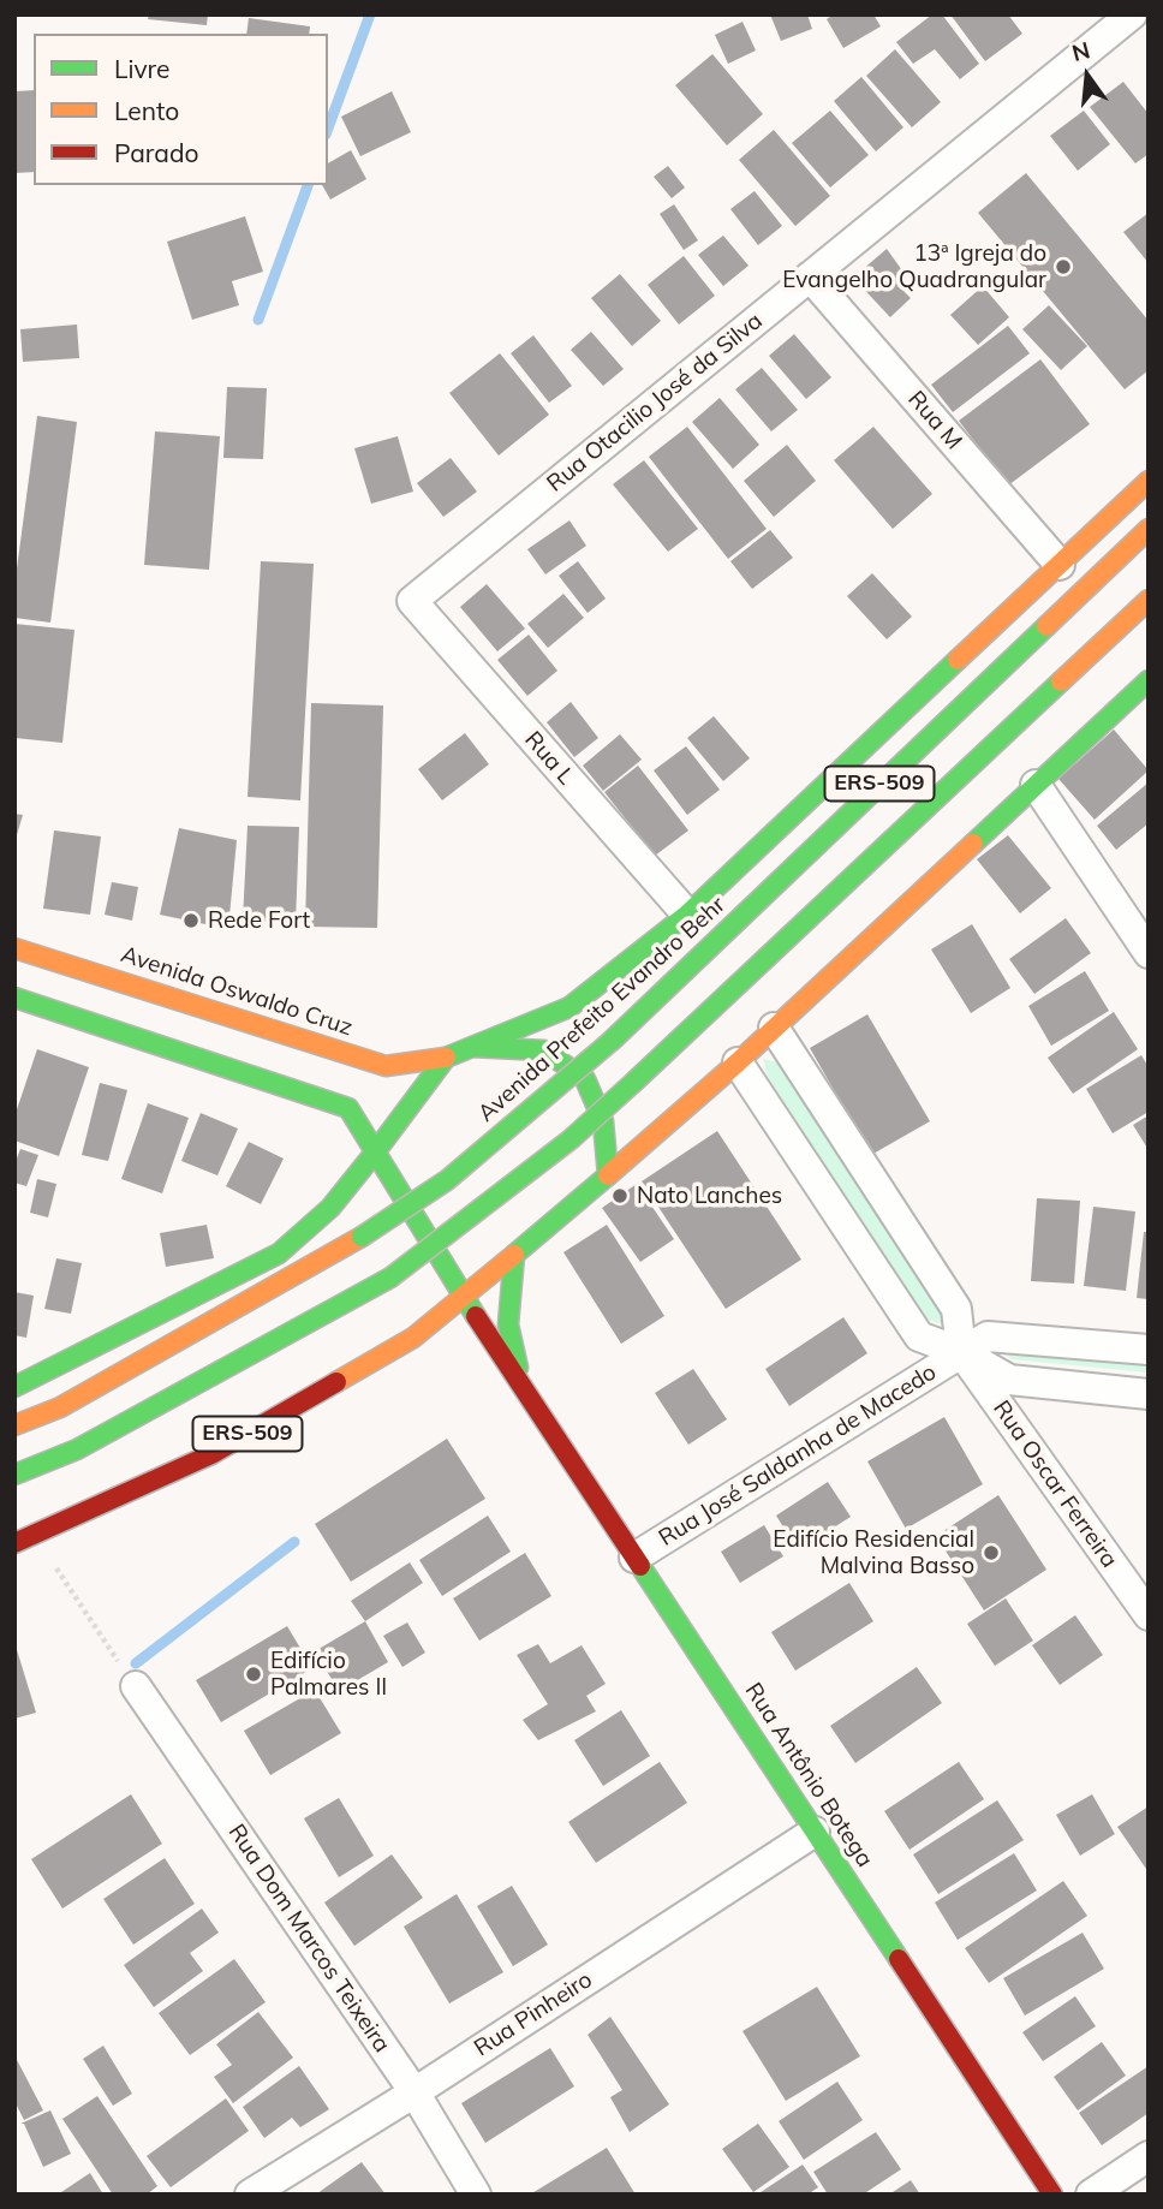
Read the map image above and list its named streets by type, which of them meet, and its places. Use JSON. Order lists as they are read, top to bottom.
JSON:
{
  "streets": {
    "main road": [
      "ERS-509",
      "Avenida Oswaldo Cruz",
      "Avenida Prefeito Evandro Behr",
      "Rua Antônio Botega"
    ],
    "street": [
      "Rua Otacilio José da Silva",
      "Rua M",
      "Rua L",
      "Rua José Saldanha de Macedo",
      "Rua Oscar Ferreira",
      "Rua Dom Marcos Teixeira",
      "Rua Pinheiro"
    ]
  },
  "crossings": [
    ["Rua Otacilio José da Silva", "Rua M"],
    ["Rua Otacilio José da Silva", "Rua L"],
    ["Rua M", "ERS-509"],
    ["Rua L", "ERS-509"],
    ["ERS-509", "Avenida Oswaldo Cruz"],
    ["ERS-509", "Rua Antônio Botega"],
    ["Avenida Oswaldo Cruz", "Rua Antônio Botega"],
    ["Rua José Saldanha de Macedo", "Rua Oscar Ferreira"],
    ["Rua José Saldanha de Macedo", "Rua Antônio Botega"],
    ["Rua Antônio Botega", "Rua Pinheiro"],
    ["Rua Dom Marcos Teixeira", "Rua Pinheiro"]
  ],
  "places": [
    "13ª Igreja do Evangelho Quadrangular",
    "Rede Fort",
    "Nato Lanches",
    "Edifício Residencial Malvina Basso",
    "Edifício Palmares II"
  ],
  "legend": ["Livre", "Lento", "Parado"],
  "north": "top"
}
